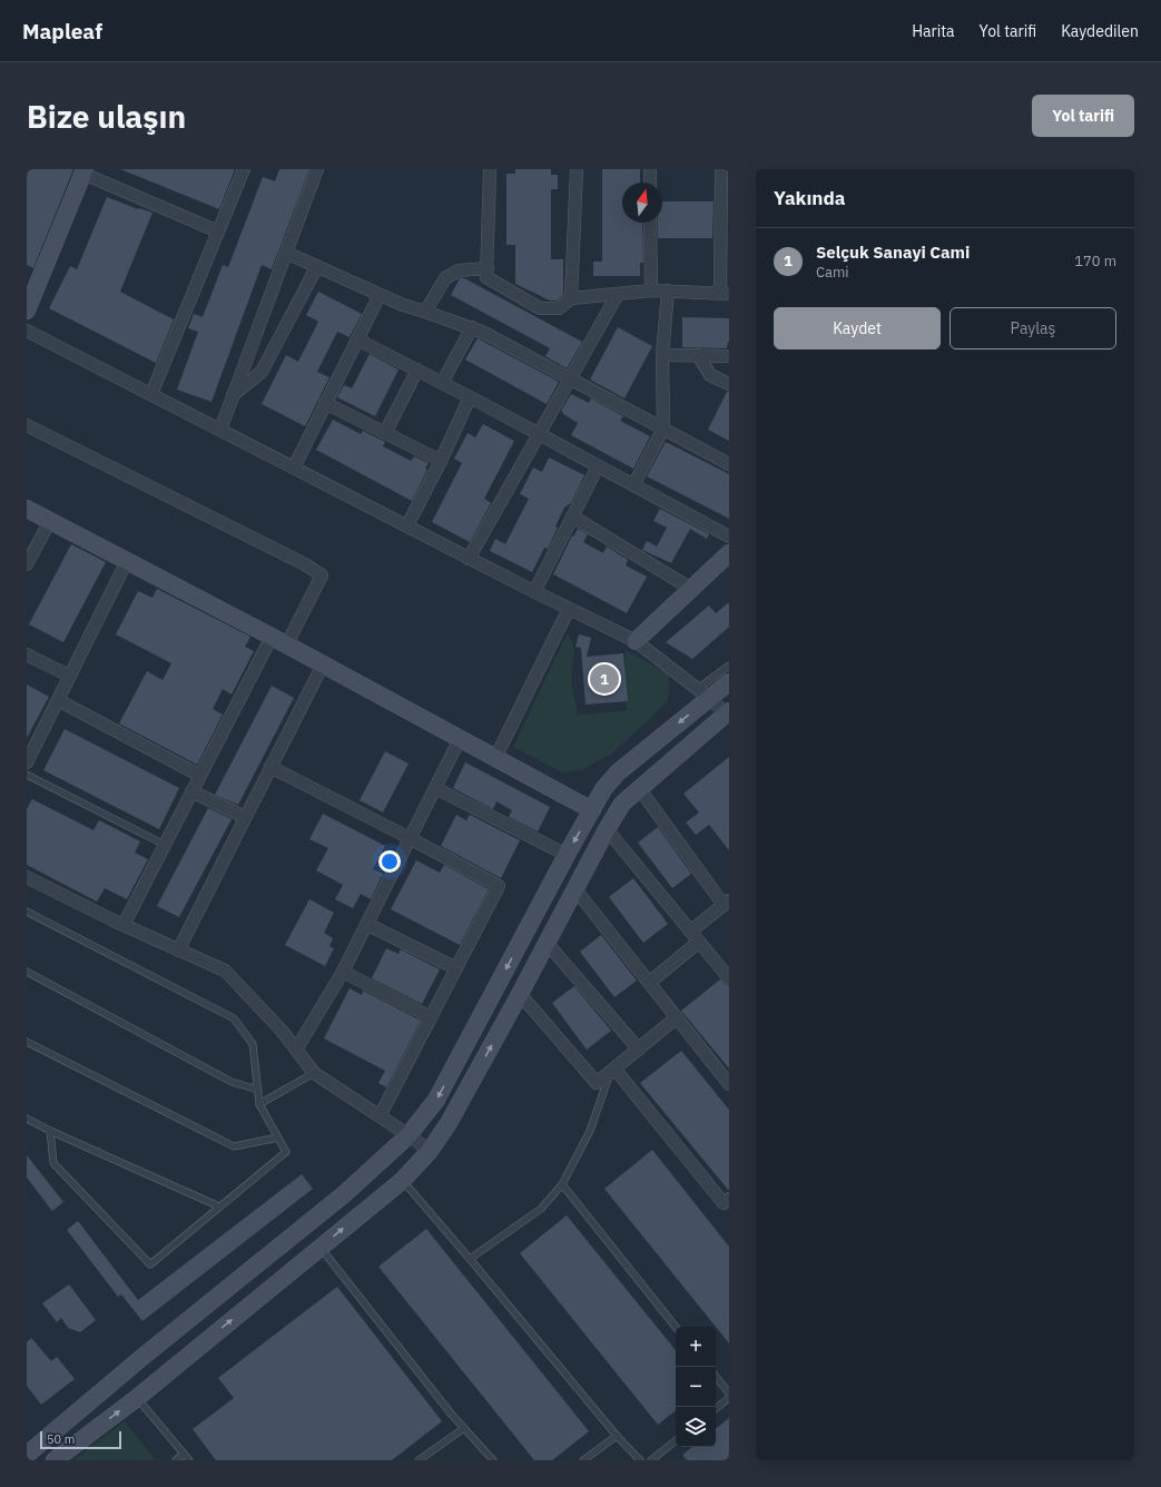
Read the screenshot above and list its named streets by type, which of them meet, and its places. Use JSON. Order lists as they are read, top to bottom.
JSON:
{
  "scale_bar": "50 m",
  "north": "top",
  "page": {
    "header": "Mapleaf",
    "nav": ["Harita", "Yol tarifi", "Kaydedilen"],
    "buttons": [
      "Yol tarifi",
      ["Kaydet", "Paylaş"]
    ],
    "title": "Bize ulaşın",
    "heading": "Yakında",
    "list": [
      {
        "mark": "1",
        "name": "Selçuk Sanayi Cami",
        "note": "Cami",
        "value": "170 m"
      }
    ],
    "pins": "1",
    "map_buttons": ["+", "−"],
    "scale": "50 m"
  }
}
